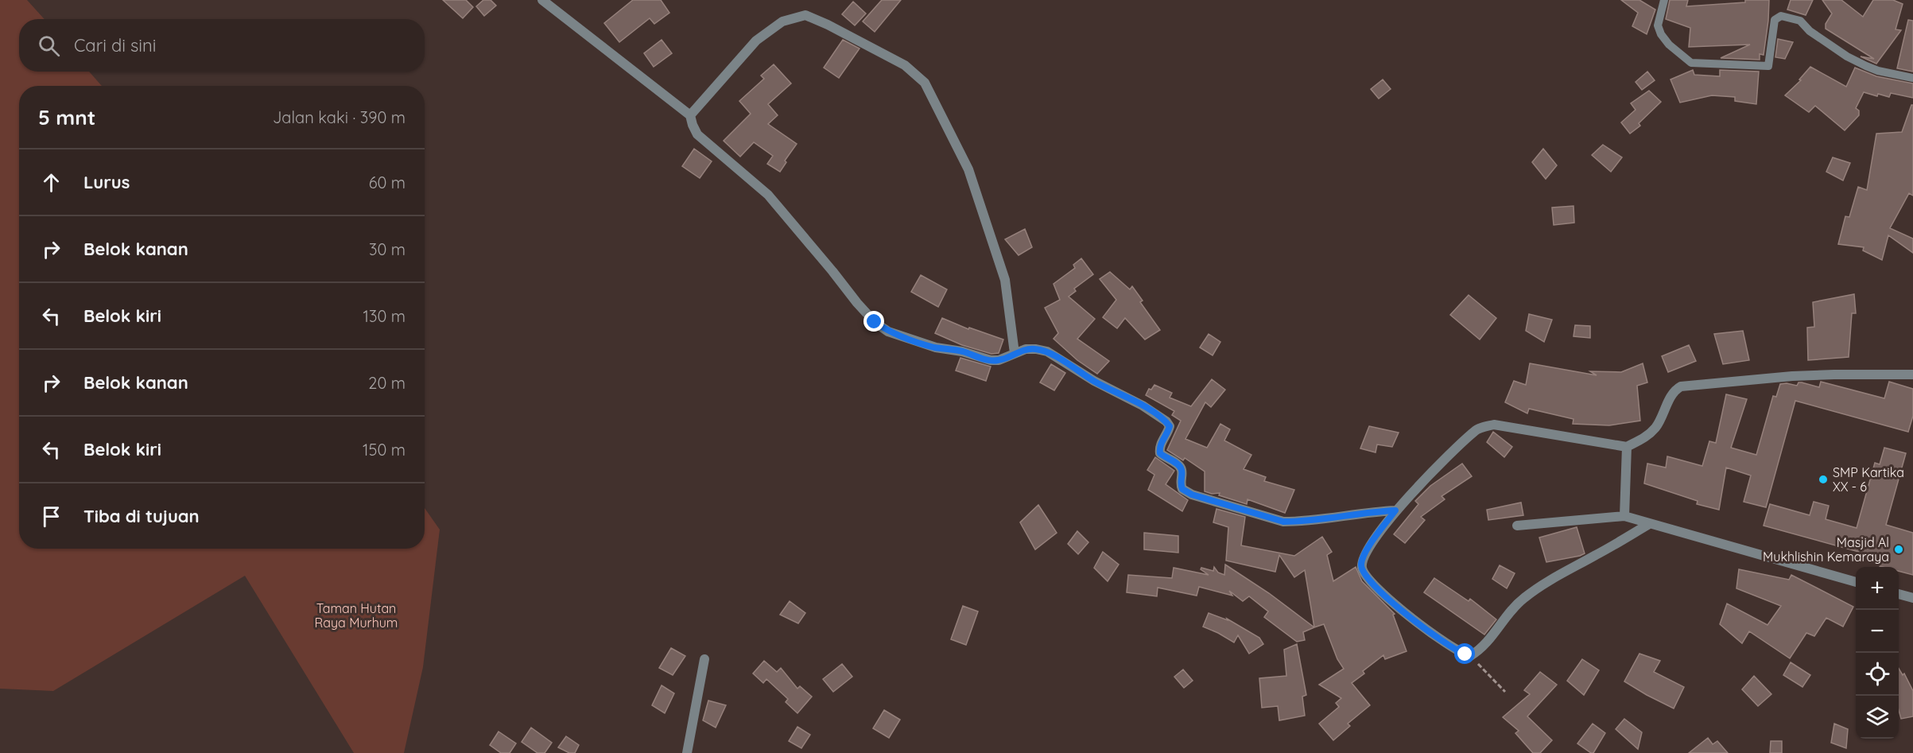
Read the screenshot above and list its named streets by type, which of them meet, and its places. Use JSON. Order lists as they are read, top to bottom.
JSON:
{
  "parks": ["Taman Hutan Raya Murhum"],
  "places": ["SMP Kartika XX - 6", "Masjid Al Mukhlishin Kemaraya"],
  "page": {
    "search": "Cari di sini",
    "heading": ["5 mnt", "Jalan kaki · 390 m"],
    "list": [
      ["Lurus", "60 m"],
      ["Belok kanan", "30 m"],
      ["Belok kiri", "130 m"],
      ["Belok kanan", "20 m"],
      ["Belok kiri", "150 m"],
      "Tiba di tujuan"
    ],
    "map_buttons": ["+", "−"]
  }
}
